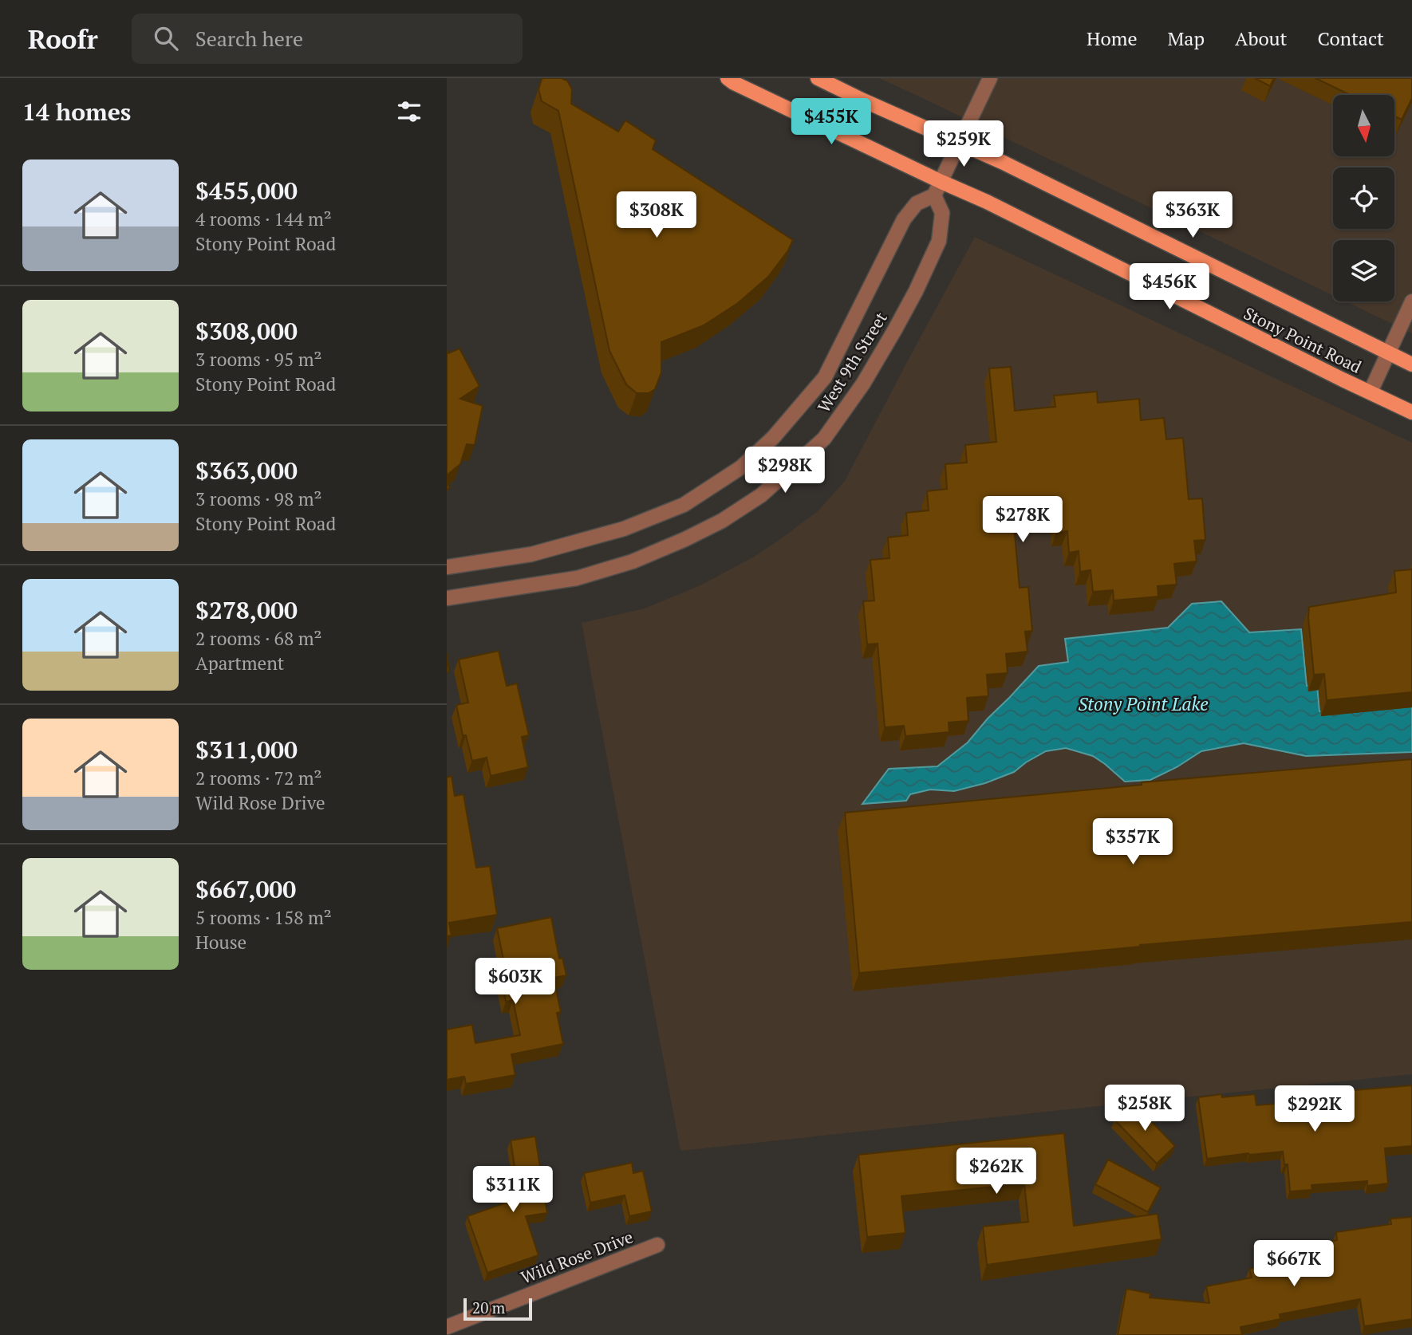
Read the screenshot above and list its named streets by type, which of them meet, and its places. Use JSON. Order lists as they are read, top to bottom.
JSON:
{
  "streets": {
    "main road": ["Stony Point Road"],
    "street": ["West 9th Street", "Wild Rose Drive"]
  },
  "crossings": [
    ["Stony Point Road", "West 9th Street"]
  ],
  "water": ["Stony Point Lake"],
  "scale_bar": "20 m",
  "north": "bottom",
  "page": {
    "header": "Roofr",
    "search": "Search here",
    "nav": [
      "Home",
      "Map",
      "About",
      "Contact"
    ],
    "heading": "14 homes",
    "price": [
      "$455K",
      "$259K",
      "$308K",
      "$363K",
      "$456K",
      "$298K",
      "$278K",
      "$357K",
      "$603K",
      "$258K",
      "$292K",
      "$262K",
      "$311K",
      "$667K"
    ],
    "list": [
      {
        "name": "$455,000",
        "note": "4 rooms · 144 m² · Stony Point Road"
      },
      {
        "name": "$308,000",
        "note": "3 rooms · 95 m² · Stony Point Road"
      },
      {
        "name": "$363,000",
        "note": "3 rooms · 98 m² · Stony Point Road"
      },
      {
        "name": "$278,000",
        "note": "2 rooms · 68 m² · Apartment"
      },
      {
        "name": "$311,000",
        "note": "2 rooms · 72 m² · Wild Rose Drive"
      },
      {
        "name": "$667,000",
        "note": "5 rooms · 158 m² · House"
      }
    ],
    "scale": "20 m"
  }
}
